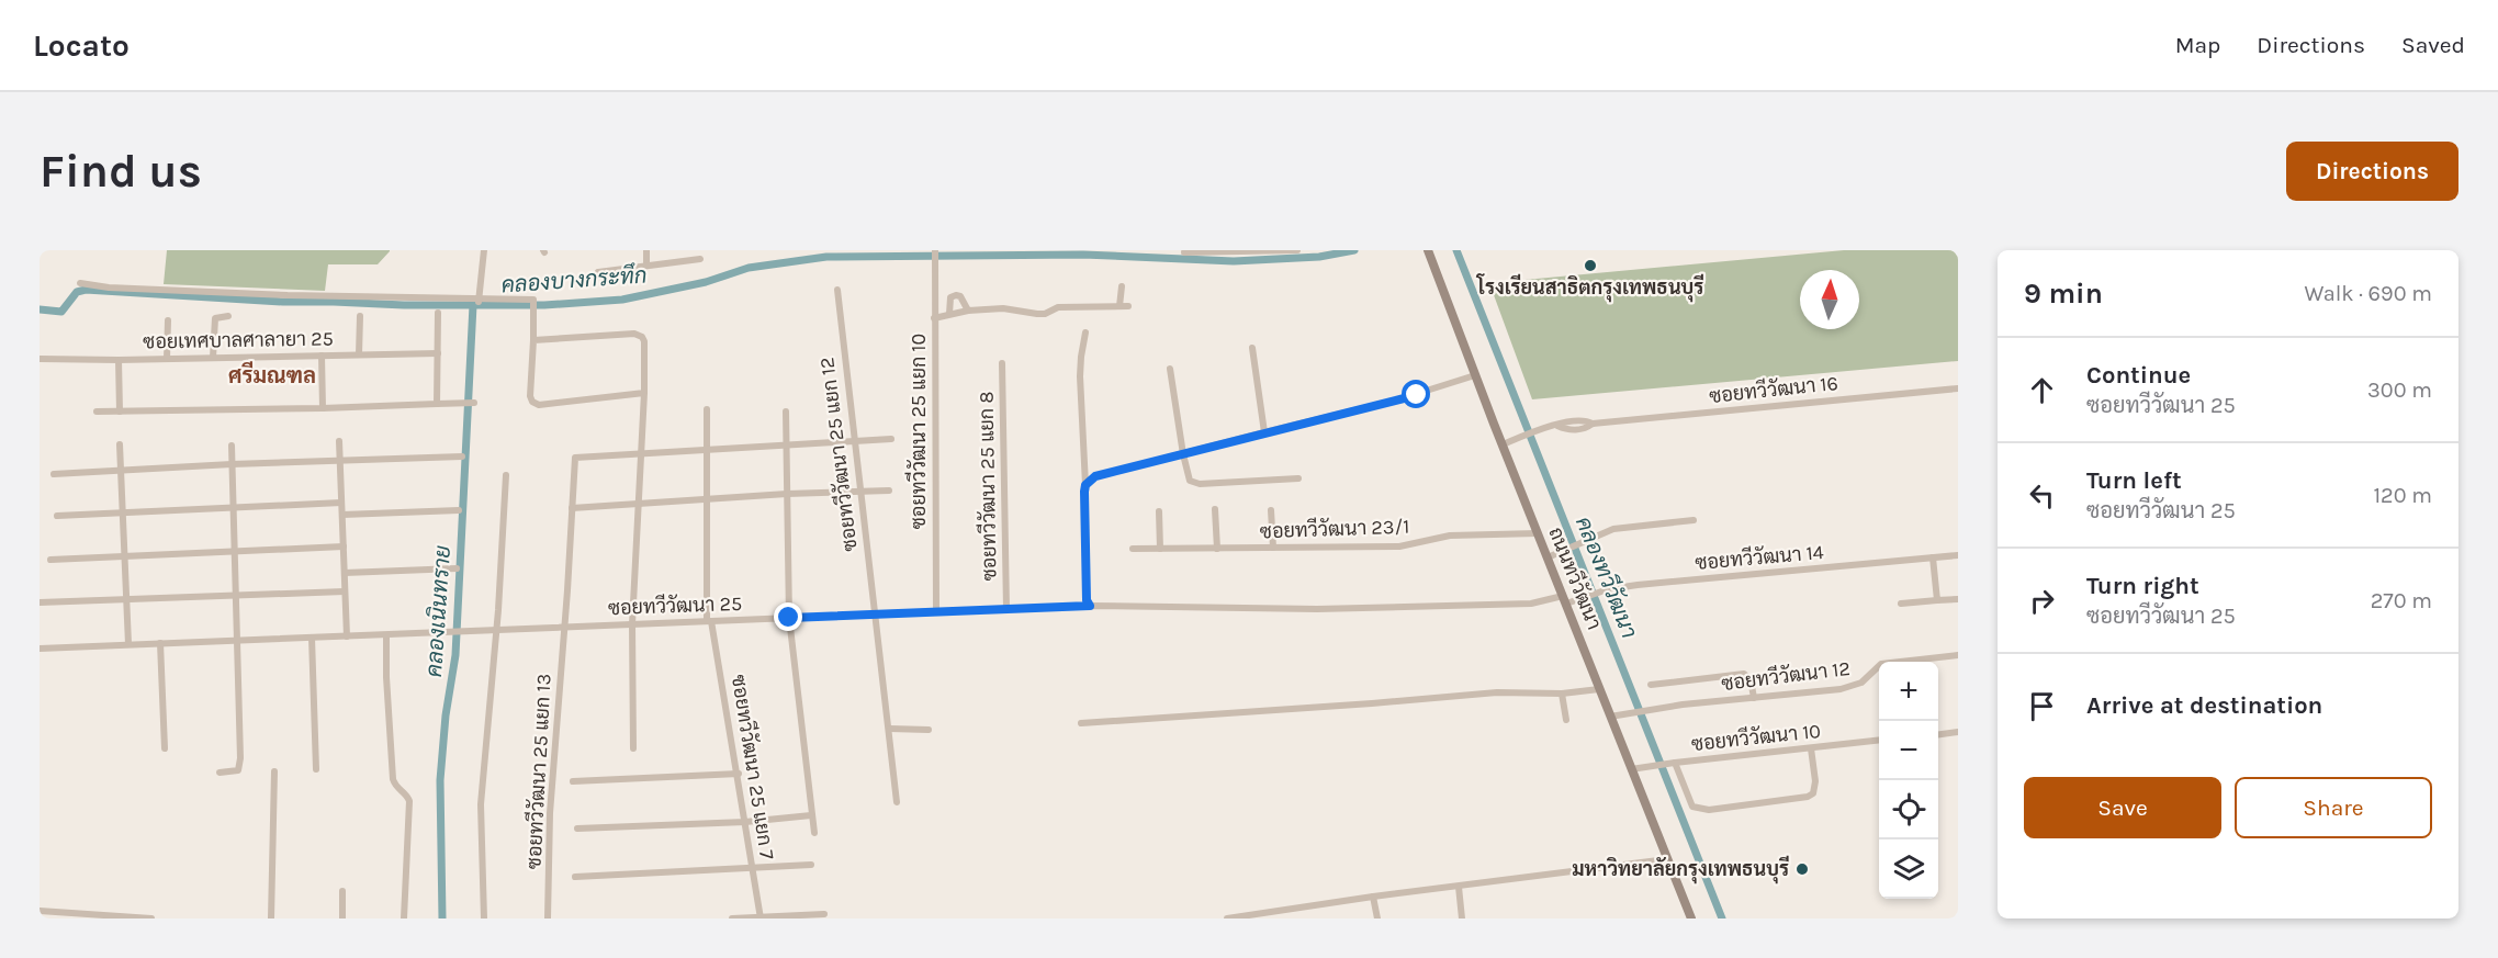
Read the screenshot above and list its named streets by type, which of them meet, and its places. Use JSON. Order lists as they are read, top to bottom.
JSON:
{
  "streets": {
    "main road": ["ถนนทวีวัฒนา"],
    "street": [
      "ซอยเทศบาลศาลายา 25",
      "ซอยทวีวัฒนา 16",
      "ซอยทวีวัฒนา 25 แยก 10",
      "ซอยทวีวัฒนา 25 แยก 12",
      "ซอยทวีวัฒนา 25 แยก 8",
      "ซอยทวีวัฒนา 23/1",
      "ซอยทวีวัฒนา 14",
      "ซอยทวีวัฒนา 25",
      "ซอยทวีวัฒนา 12",
      "ซอยทวีวัฒนา 10",
      "ซอยทวีวัฒนา 25 แยก 7",
      "ซอยทวีวัฒนา 25 แยก 13"
    ]
  },
  "crossings": [
    ["ซอยทวีวัฒนา 16", "ถนนทวีวัฒนา"],
    ["ซอยทวีวัฒนา 25 แยก 10", "ซอยทวีวัฒนา 25"],
    ["ซอยทวีวัฒนา 25 แยก 12", "ซอยทวีวัฒนา 25"],
    ["ซอยทวีวัฒนา 25 แยก 8", "ซอยทวีวัฒนา 25"],
    ["ซอยทวีวัฒนา 23/1", "ถนนทวีวัฒนา"],
    ["ซอยทวีวัฒนา 14", "ถนนทวีวัฒนา"],
    ["ซอยทวีวัฒนา 14", "ซอยทวีวัฒนา 25"],
    ["ถนนทวีวัฒนา", "ซอยทวีวัฒนา 12"],
    ["ถนนทวีวัฒนา", "ซอยทวีวัฒนา 10"],
    ["ซอยทวีวัฒนา 25", "ซอยทวีวัฒนา 25 แยก 7"],
    ["ซอยทวีวัฒนา 25", "ซอยทวีวัฒนา 25 แยก 13"]
  ],
  "districts": ["ศรีมณฑล"],
  "water": ["คลองบางกระทึก", "คลองทวีวัฒนา", "คลองเนินทราย"],
  "places": ["โรงเรียนสาธิตกรุงเทพธนบุรี", "มหาวิทยาลัยกรุงเทพธนบุรี"],
  "north": "top",
  "page": {
    "header": "Locato",
    "nav": ["Map", "Directions", "Saved"],
    "buttons": [
      "Directions",
      ["Save", "Share"]
    ],
    "title": "Find us",
    "heading": ["9 min", "Walk · 690 m"],
    "list": [
      ["Continue", "ซอยทวีวัฒนา 25", "300 m"],
      ["Turn left", "ซอยทวีวัฒนา 25", "120 m"],
      ["Turn right", "ซอยทวีวัฒนา 25", "270 m"],
      "Arrive at destination"
    ],
    "map_buttons": ["+", "−"]
  }
}
